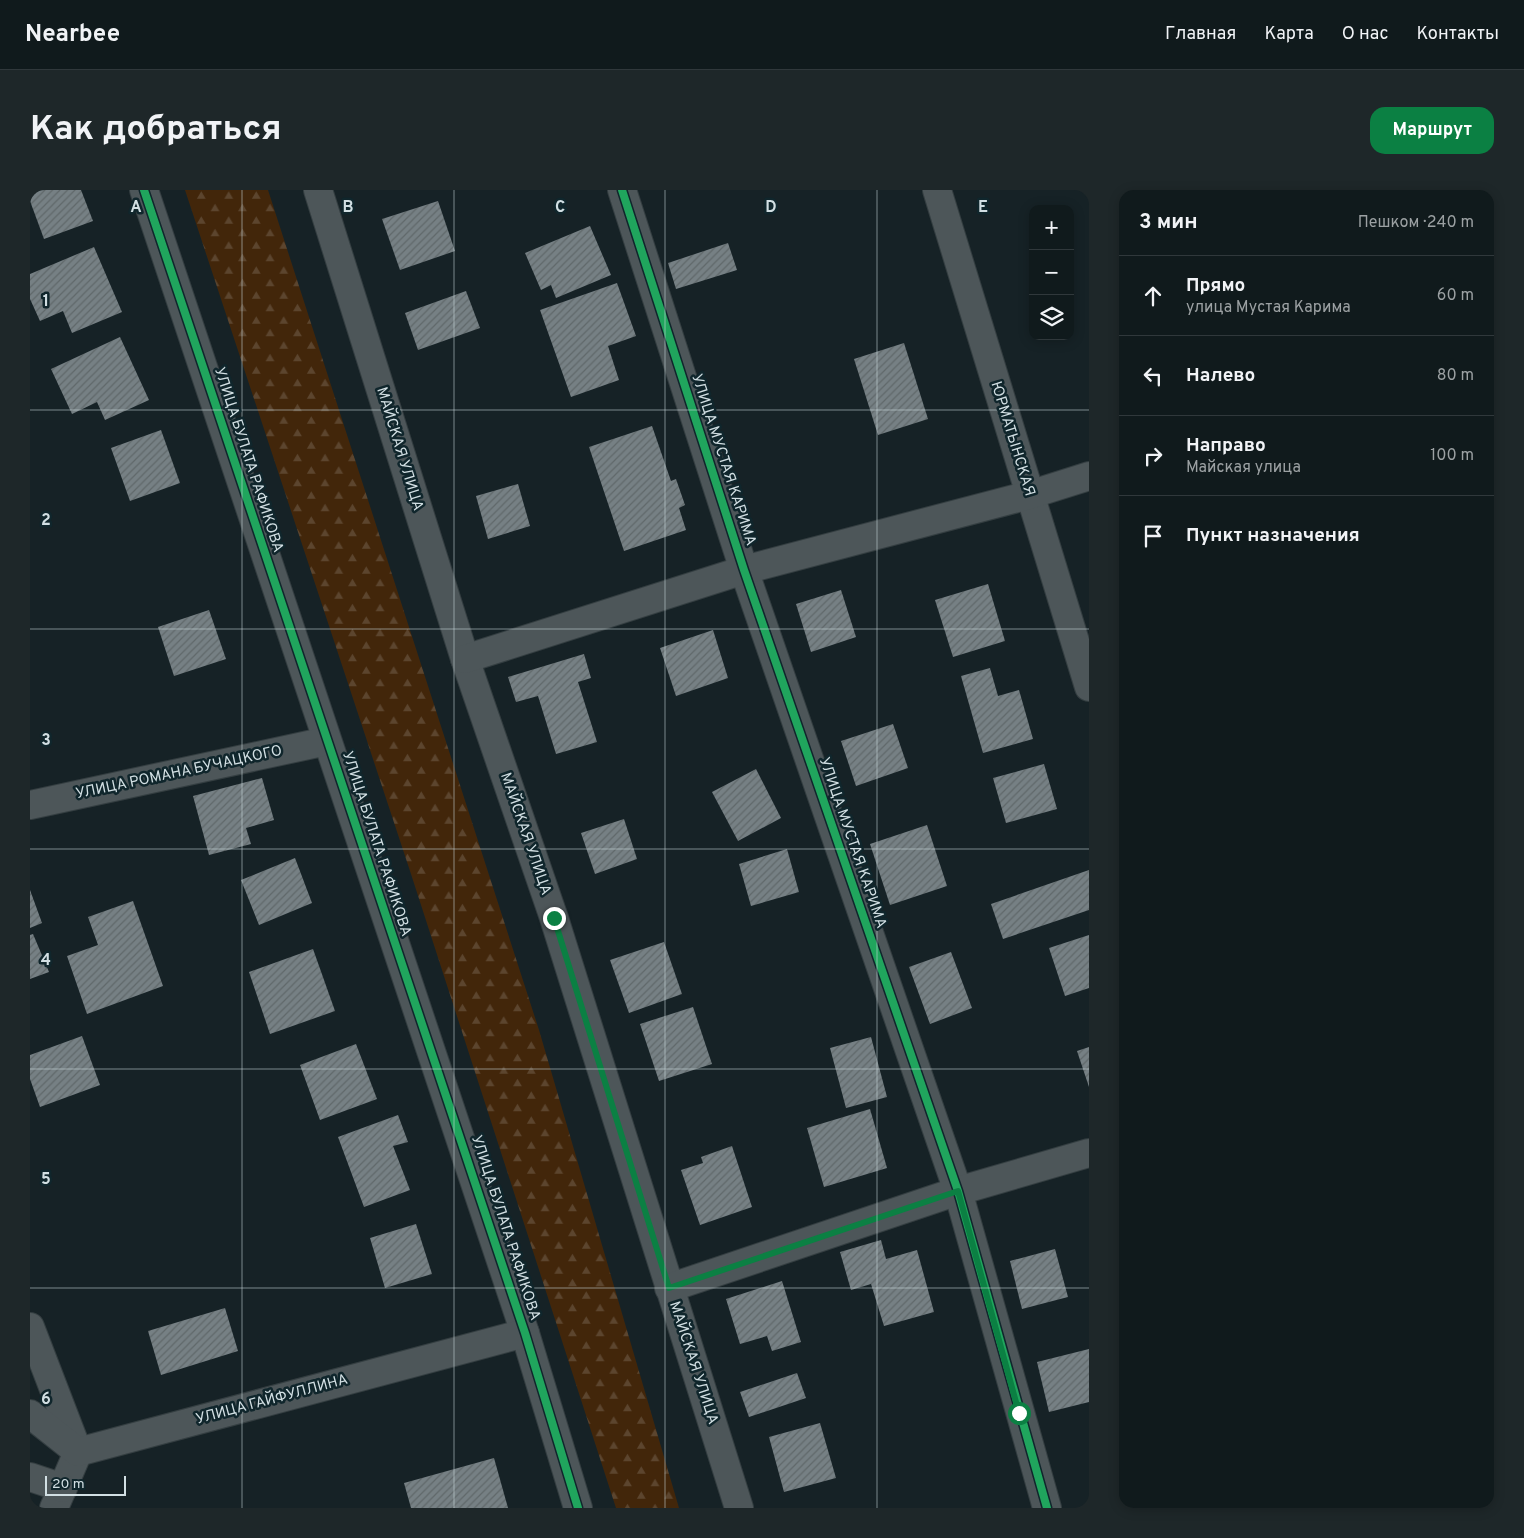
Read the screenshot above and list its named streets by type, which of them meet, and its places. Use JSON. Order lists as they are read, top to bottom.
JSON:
{
  "streets": {
    "street": [
      "ЮРМАТЫНСКАЯ",
      "МАЙСКАЯ УЛИЦА",
      "УЛИЦА БУЛАТА РАФИКОВА",
      "УЛИЦА МУСТАЯ КАРИМА",
      "УЛИЦА РОМАНА БУЧАЦКОГО",
      "УЛИЦА ГАЙФУЛЛИНА"
    ]
  },
  "crossings": [
    ["УЛИЦА БУЛАТА РАФИКОВА", "УЛИЦА РОМАНА БУЧАЦКОГО"],
    ["УЛИЦА БУЛАТА РАФИКОВА", "УЛИЦА ГАЙФУЛЛИНА"]
  ],
  "scale_bar": "20 m",
  "page": {
    "header": "Nearbee",
    "nav": [
      "Главная",
      "Карта",
      "О нас",
      "Контакты"
    ],
    "buttons": "Маршрут",
    "title": "Как добраться",
    "heading": ["3 мин", "Пешком · 240 m"],
    "map_buttons": ["+", "−"],
    "list": [
      ["Прямо", "улица Мустая Карима", "60 m"],
      ["Налево", "80 m"],
      ["Направо", "Майская улица", "100 m"],
      "Пункт назначения"
    ],
    "scale": "20 m"
  },
  "grid": {
    "columns": [
      "A",
      "B",
      "C",
      "D",
      "E"
    ],
    "rows": [
      "1",
      "2",
      "3",
      "4",
      "5",
      "6"
    ]
  }
}
